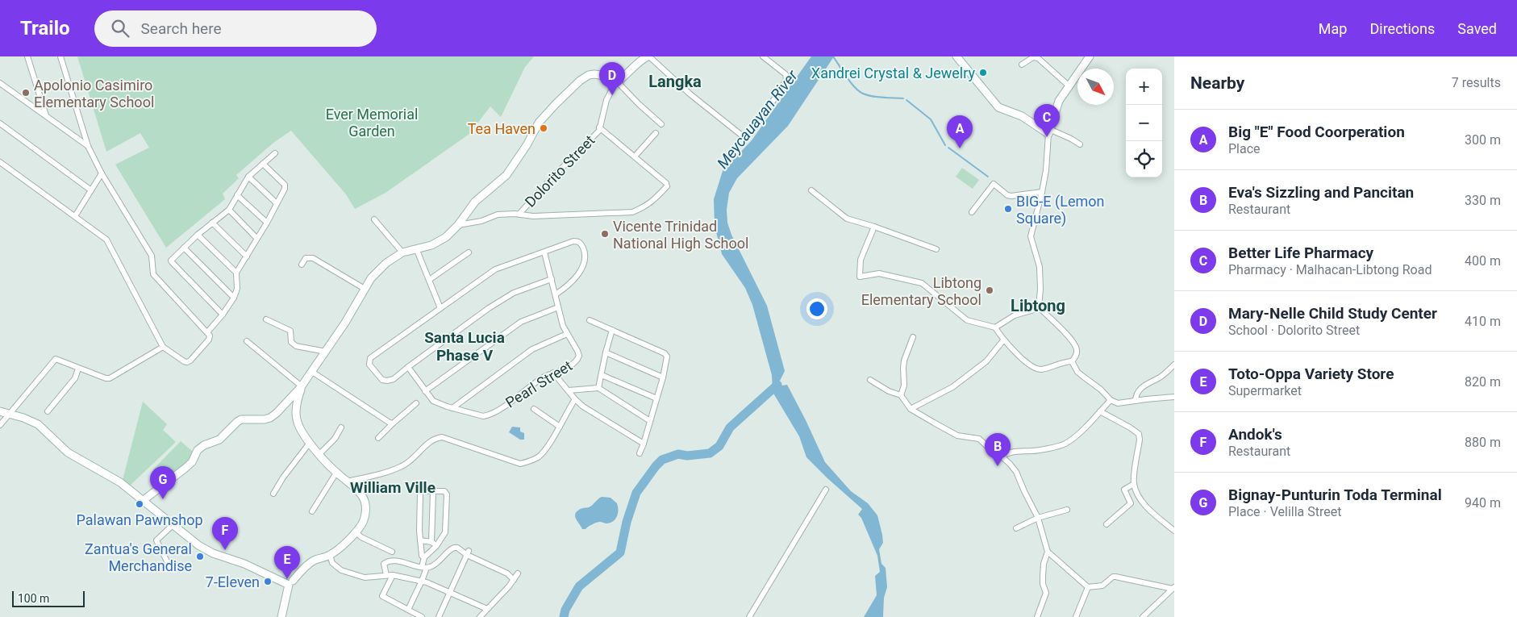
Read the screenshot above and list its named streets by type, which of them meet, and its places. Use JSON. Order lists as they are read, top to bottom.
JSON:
{
  "streets": {
    "street": ["Dolorito Street", "Pearl Street"]
  },
  "districts": [
    "Langka",
    "Libtong",
    "Santa Lucia Phase V",
    "William Ville"
  ],
  "water": ["Meycauayan River"],
  "parks": ["Ever Memorial Garden"],
  "places": [
    "Xandrei Crystal & Jewelry",
    "Apolonio Casimiro Elementary School",
    "Tea Haven",
    "BIG-E (Lemon Square)",
    "Vicente Trinidad National High School",
    "Libtong Elementary School",
    "Palawan Pawnshop",
    "Zantua's General Merchandise",
    "7-Eleven"
  ],
  "scale_bar": "100 m",
  "north": "bottom right",
  "page": {
    "header": "Trailo",
    "search": "Search here",
    "nav": ["Map", "Directions", "Saved"],
    "heading": ["Nearby", "7 results"],
    "pins": [
      "D",
      "C",
      "A",
      "B",
      "G",
      "F",
      "E"
    ],
    "map_buttons": ["+", "−"],
    "list": [
      {
        "mark": "A",
        "name": "Big \"E\" Food Coorperation",
        "note": "Place",
        "value": "300 m"
      },
      {
        "mark": "B",
        "name": "Eva's Sizzling and Pancitan",
        "note": "Restaurant",
        "value": "330 m"
      },
      {
        "mark": "C",
        "name": "Better Life Pharmacy",
        "note": "Pharmacy · Malhacan-Libtong Road",
        "value": "400 m"
      },
      {
        "mark": "D",
        "name": "Mary-Nelle Child Study Center",
        "note": "School · Dolorito Street",
        "value": "410 m"
      },
      {
        "mark": "E",
        "name": "Toto-Oppa Variety Store",
        "note": "Supermarket",
        "value": "820 m"
      },
      {
        "mark": "F",
        "name": "Andok's",
        "note": "Restaurant",
        "value": "880 m"
      },
      {
        "mark": "G",
        "name": "Bignay-Punturin Toda Terminal",
        "note": "Place · Velilla Street",
        "value": "940 m"
      }
    ],
    "scale": "100 m"
  }
}
